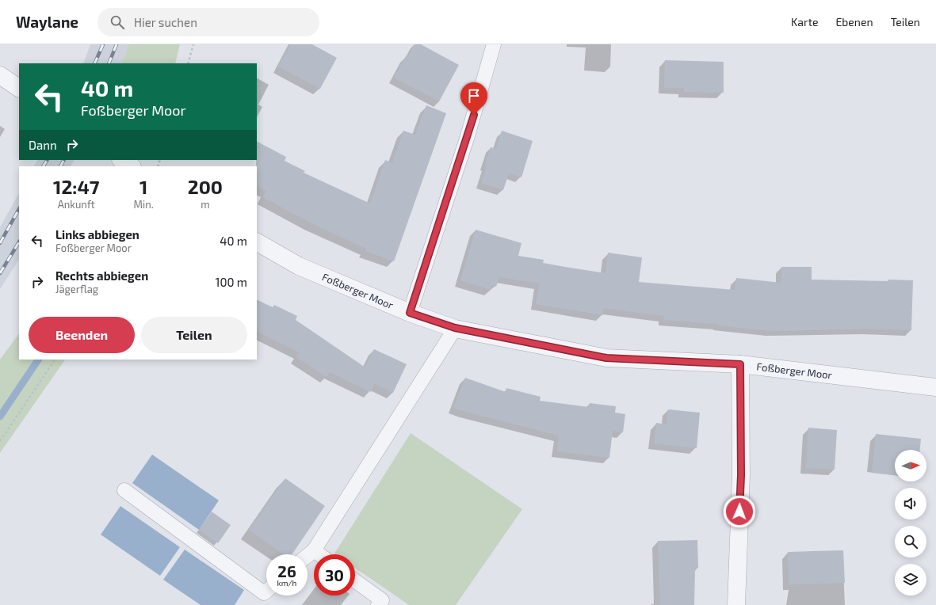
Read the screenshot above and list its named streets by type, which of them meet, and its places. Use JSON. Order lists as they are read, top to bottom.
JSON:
{
  "streets": {
    "street": ["Foßberger Moor"]
  },
  "north": "right",
  "page": {
    "header": "Waylane",
    "search": "Hier suchen",
    "nav": ["Karte", "Ebenen", "Teilen"],
    "turn": ["40 m", "Foßberger Moor"],
    "then": "Dann",
    "eta": [
      "12:47",
      "Ankunft",
      "1",
      "Min.",
      "200",
      "m"
    ],
    "list": [
      {
        "name": "Links abbiegen",
        "note": "Foßberger Moor",
        "value": "40 m"
      },
      {
        "name": "Rechts abbiegen",
        "note": "Jägerflag",
        "value": "100 m"
      }
    ],
    "buttons": ["Beenden", "Teilen"],
    "speed": "26 km/h",
    "limit": "30"
  }
}
